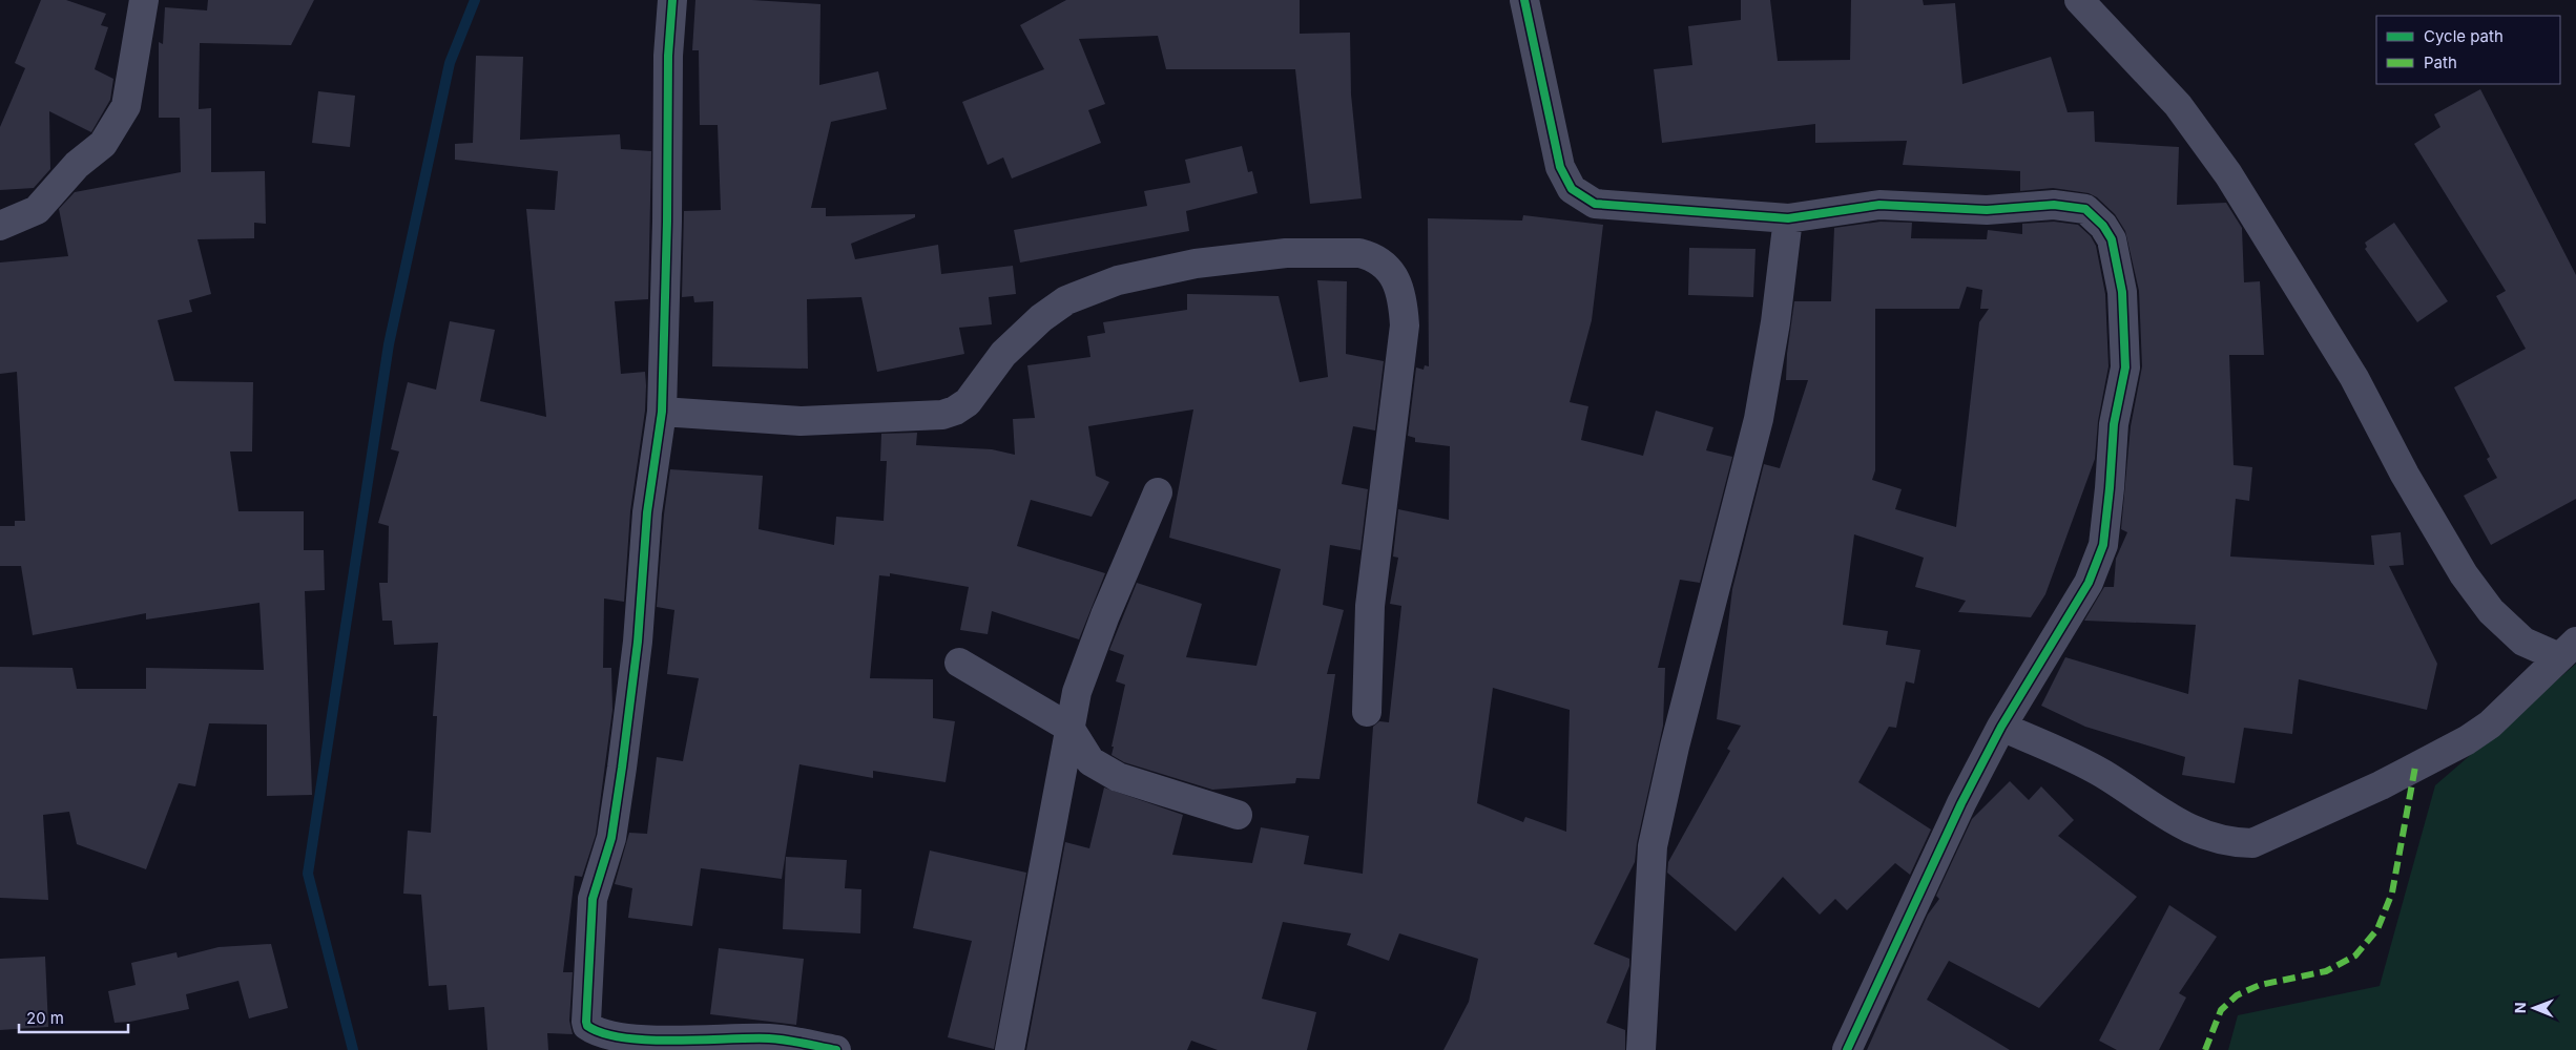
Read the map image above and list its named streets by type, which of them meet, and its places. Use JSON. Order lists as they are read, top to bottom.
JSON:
{
  "legend": ["Cycle path", "Path"],
  "scale_bar": "20 m",
  "north": "left"
}
